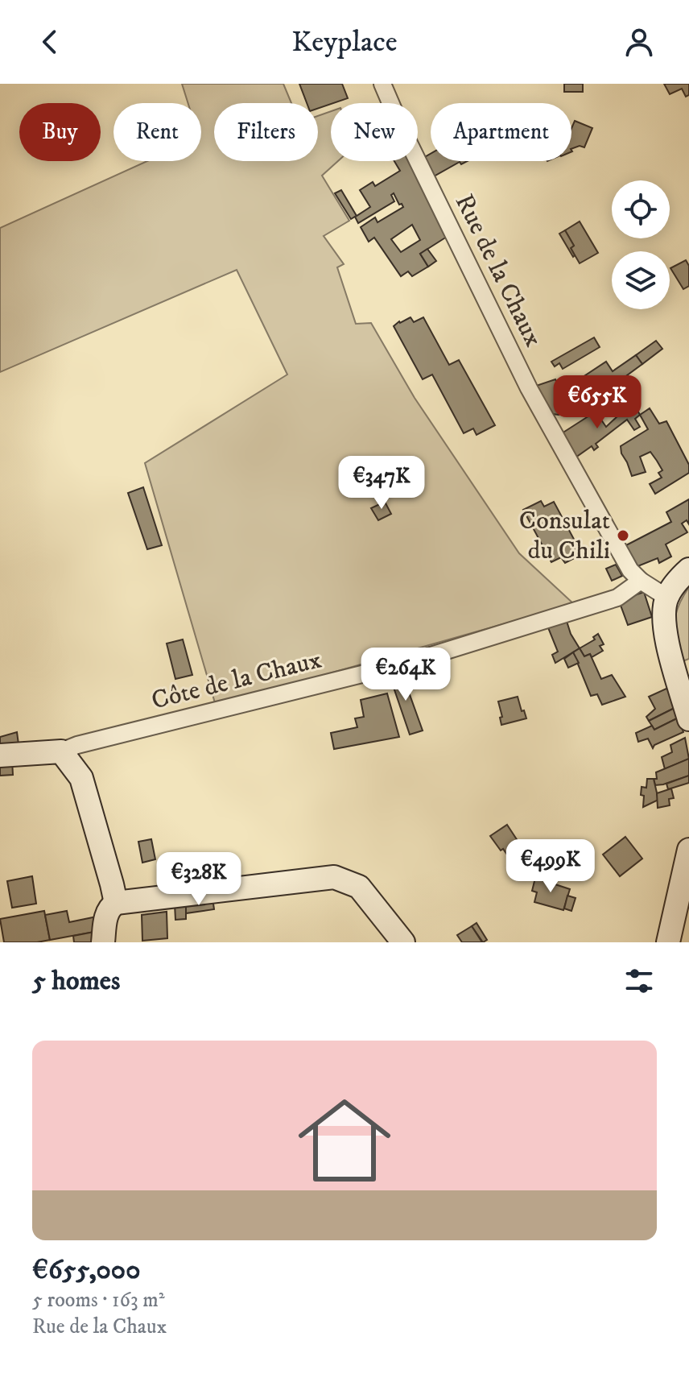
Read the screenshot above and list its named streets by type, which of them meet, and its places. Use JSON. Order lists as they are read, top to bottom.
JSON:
{
  "streets": {
    "street": ["Rue de la Chaux", "Côte de la Chaux"]
  },
  "crossings": [
    ["Rue de la Chaux", "Côte de la Chaux"]
  ],
  "places": ["Consulat du Chili"],
  "page": {
    "header": "Keyplace",
    "chip": [
      "Buy",
      "Rent",
      "Filters",
      "New",
      "Apartment"
    ],
    "price": [
      "€655K",
      "€347K",
      "€264K",
      "€499K",
      "€328K"
    ],
    "heading": "5 homes",
    "list": [
      {
        "name": "€655,000",
        "note": "5 rooms · 163 m² · Rue de la Chaux"
      }
    ]
  }
}
